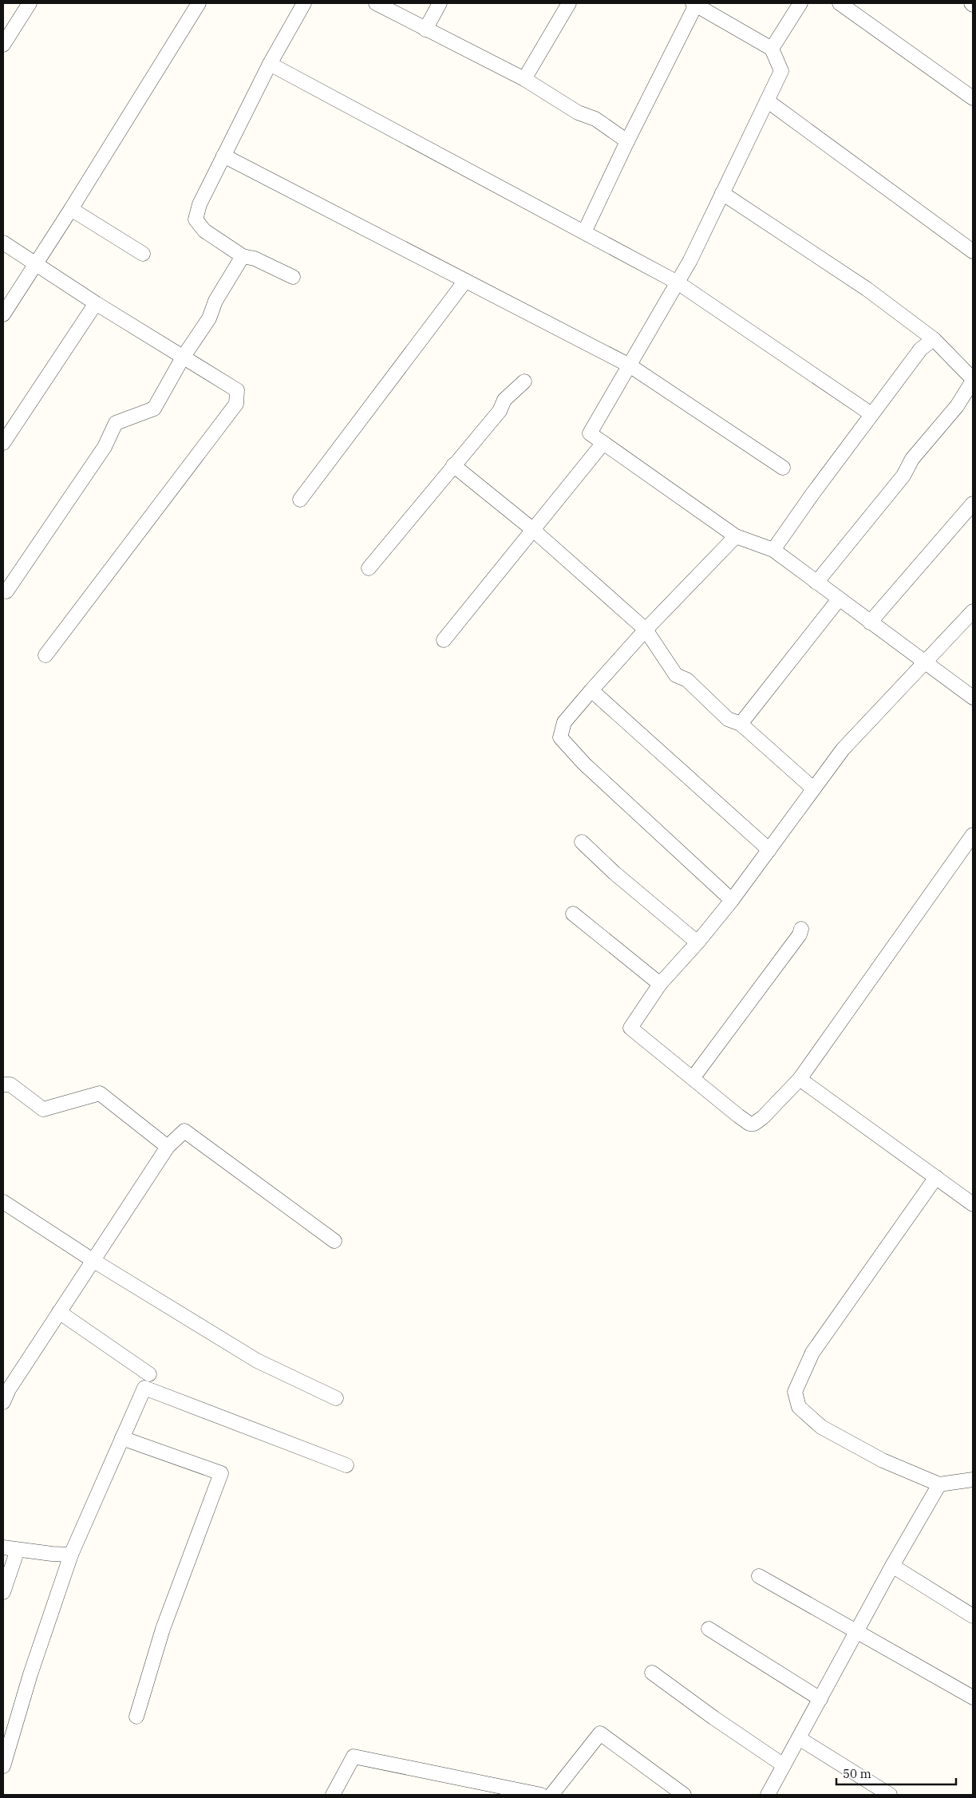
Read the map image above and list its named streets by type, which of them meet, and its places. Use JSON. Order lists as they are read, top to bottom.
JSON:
{
  "scale_bar": "50 m"
}
